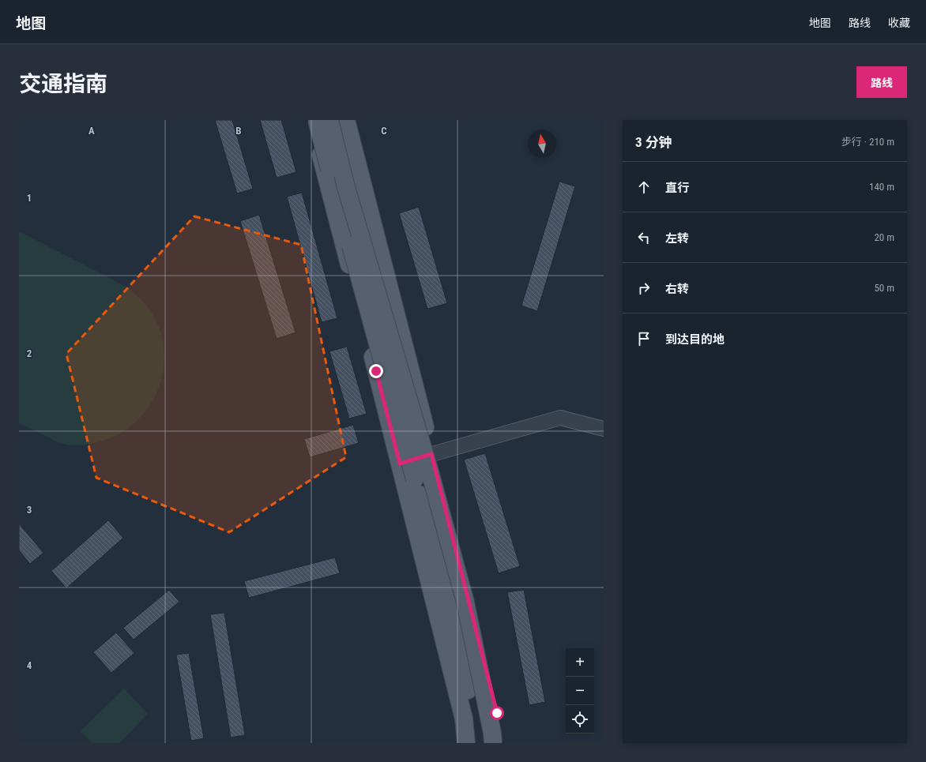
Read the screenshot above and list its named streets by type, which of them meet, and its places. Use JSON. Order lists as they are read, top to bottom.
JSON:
{
  "north": "top",
  "page": {
    "header": "地图",
    "nav": ["地图", "路线", "收藏"],
    "title": "交通指南",
    "buttons": "路线",
    "heading": ["3 分钟", "步行 · 210 m"],
    "list": [
      ["直行", "140 m"],
      ["左转", "20 m"],
      ["右转", "50 m"],
      "到达目的地"
    ],
    "map_buttons": ["+", "−"]
  },
  "grid": {
    "columns": ["A", "B", "C"],
    "rows": [
      "1",
      "2",
      "3",
      "4"
    ]
  }
}
